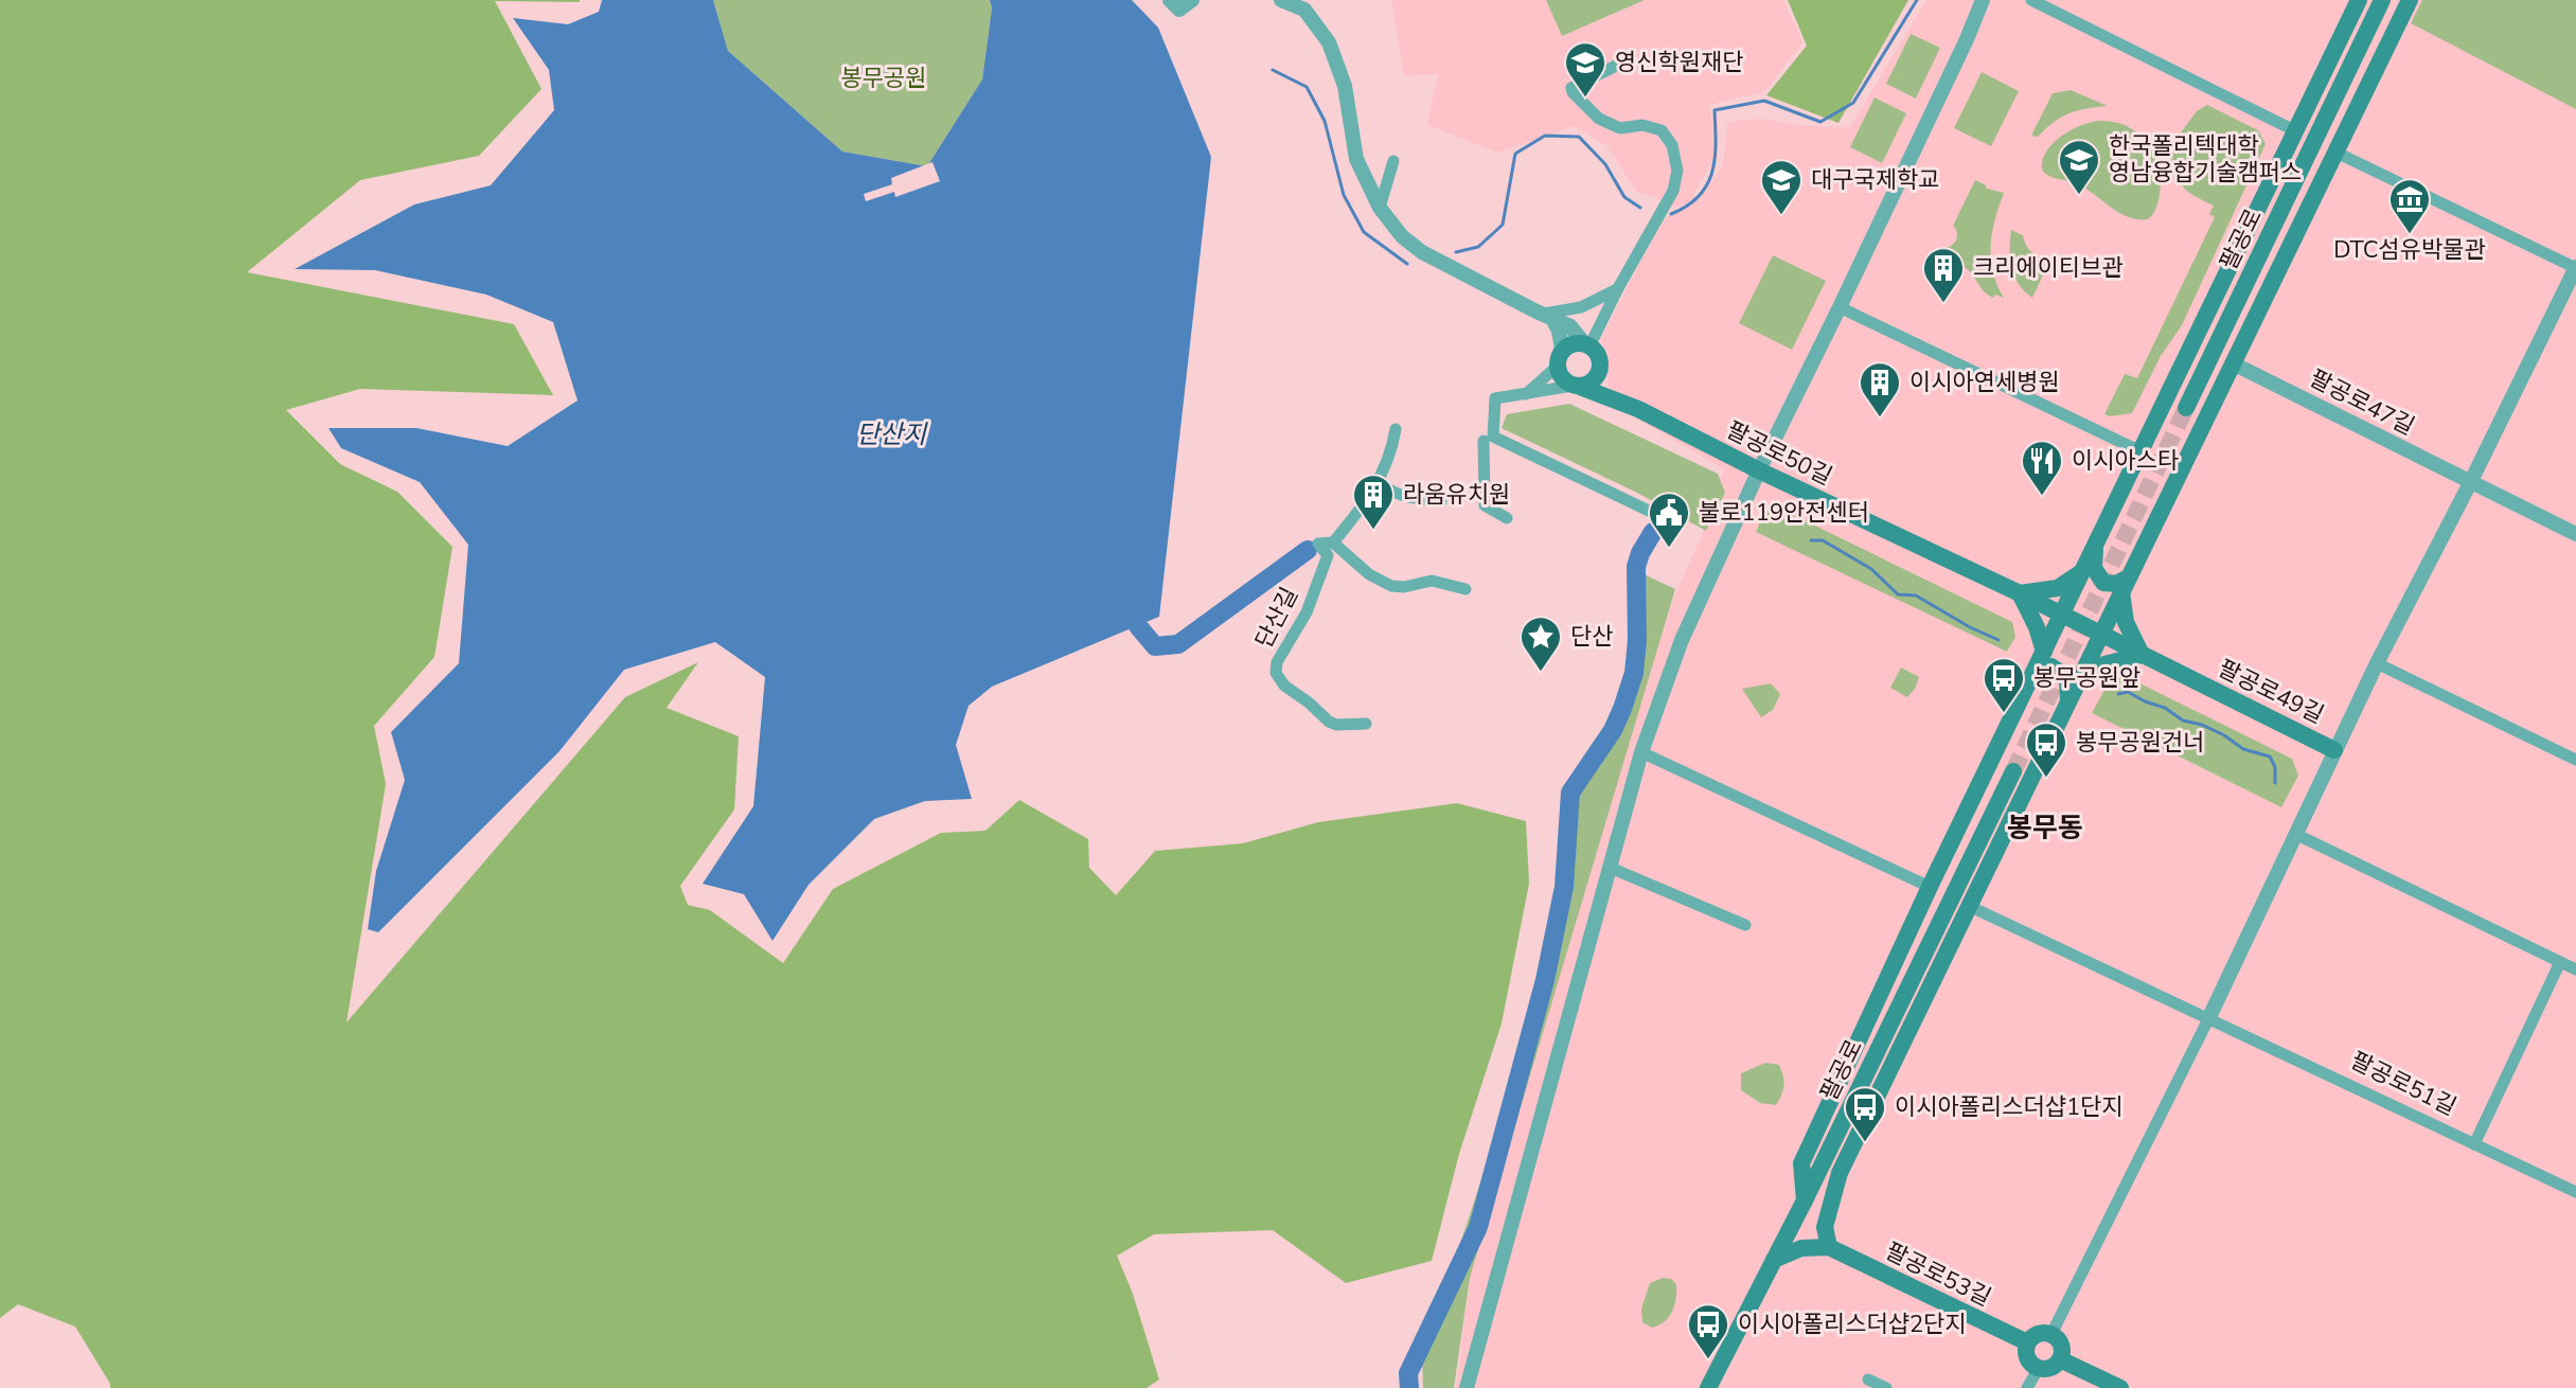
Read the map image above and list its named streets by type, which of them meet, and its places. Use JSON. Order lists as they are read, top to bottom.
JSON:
{
  "streets": {
    "main road": [
      "팔공로",
      "팔공로50길",
      "팔공로49길",
      "팔공로53길"
    ],
    "street": ["팔공로47길", "단산길", "팔공로51길"]
  },
  "crossings": [
    ["팔공로47길", "팔공로49길"],
    ["팔공로50길", "팔공로49길"]
  ],
  "districts": ["봉무동"],
  "water": ["단산지"],
  "parks": ["봉무공원"],
  "places": {
    "school or university": ["영신학원재단", "한국폴리텍대학 영남융합기술캠퍼스", "대구국제학교"],
    "museum": ["DTC섬유박물관"],
    "building": ["크리에이티브관", "이시아연세병원", "라움유치원"],
    "restaurant": ["이시아스타"],
    "public building": ["불로119안전센터"],
    "place": ["단산"],
    "bus stop": [
      "봉무공원앞",
      "봉무공원건너",
      "이시아폴리스더샵1단지",
      "이시아폴리스더샵2단지"
    ]
  }
}
